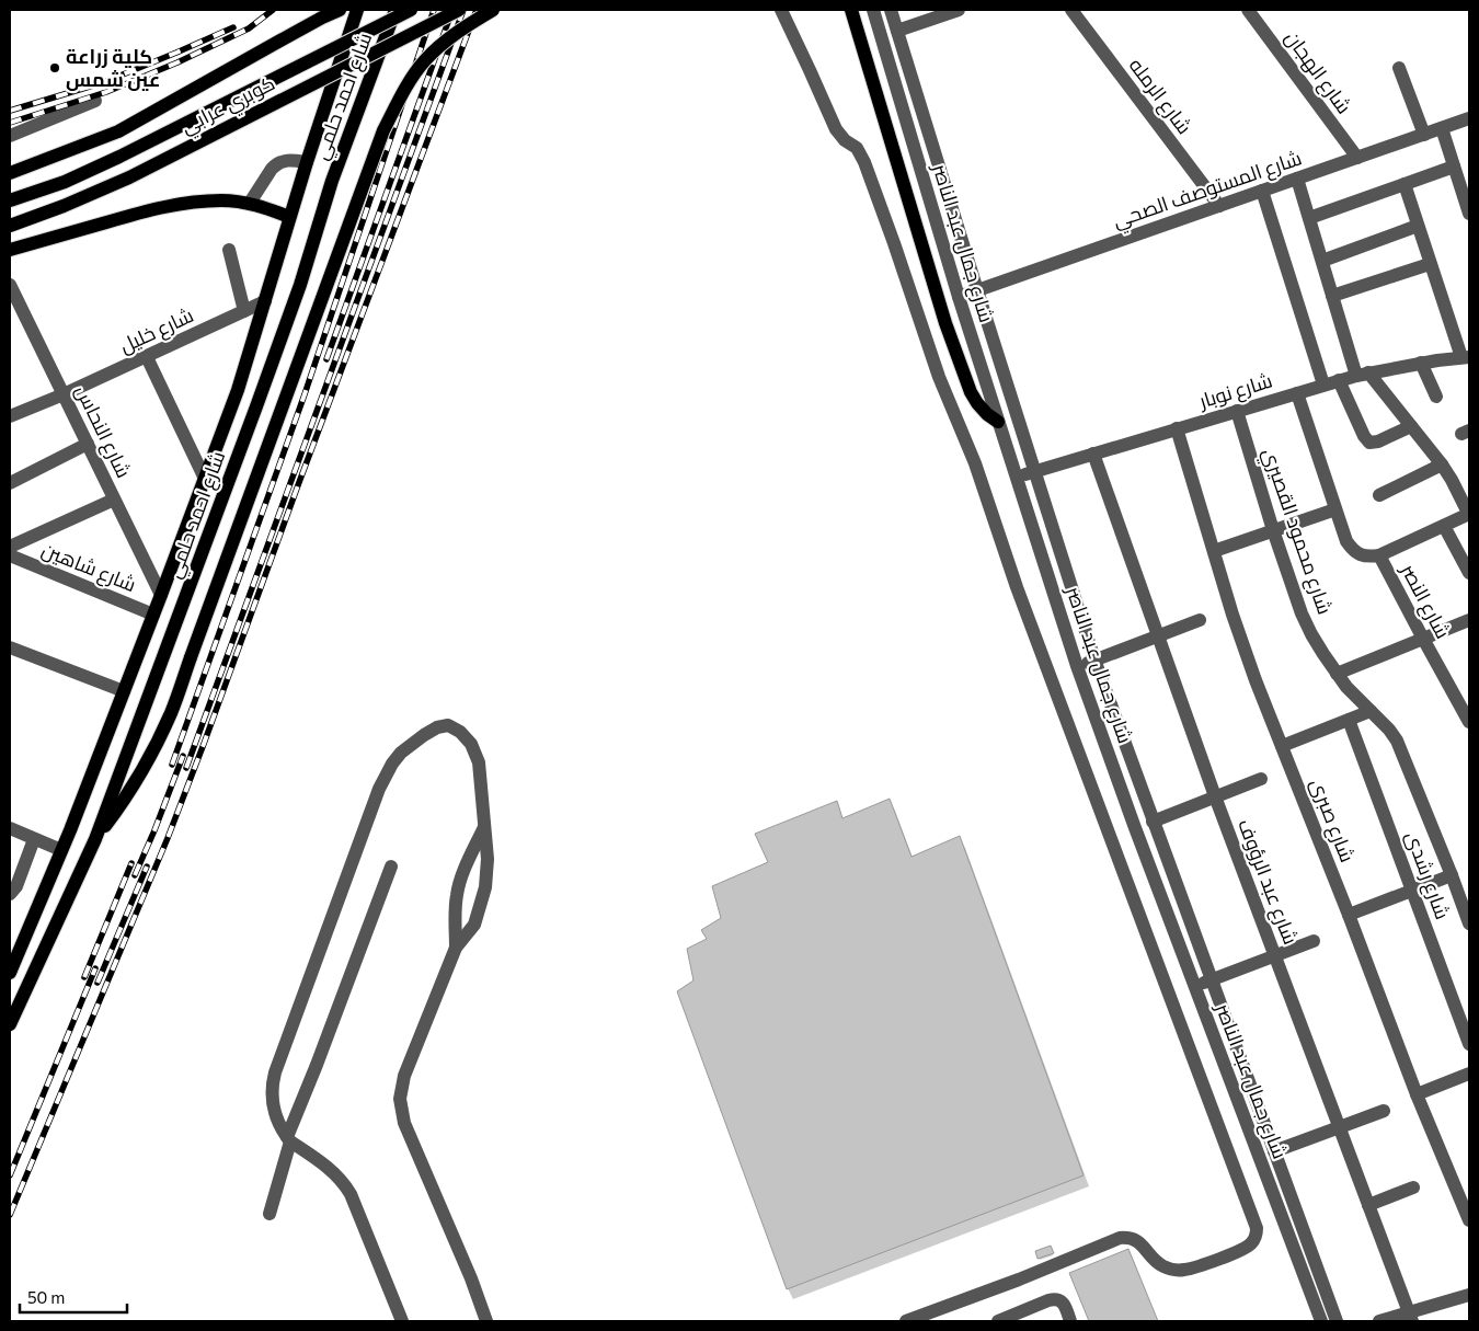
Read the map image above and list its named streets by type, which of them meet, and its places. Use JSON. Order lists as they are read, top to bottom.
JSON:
{
  "streets": {
    "main road": ["شارع احمد حلمي", "كوبري عرابي"],
    "street": [
      "شارع الهجان",
      "شارع الرمله",
      "شارع المستوصف الصحي",
      "شارع جمال عبد الناصر",
      "شارع خليل",
      "شارع نوبار",
      "شارع النحاس",
      "شارع محمود القصيري",
      "شارع شاهين",
      "شارع النصر",
      "شارع صبرى",
      "شارع رشدى",
      "شارع عبد الرؤوف"
    ]
  },
  "crossings": [
    ["شارع الهجان", "شارع المستوصف الصحي"],
    ["شارع احمد حلمي", "شارع خليل"],
    ["شارع احمد حلمي", "شارع النحاس"],
    ["شارع احمد حلمي", "شارع شاهين"],
    ["شارع الرمله", "شارع المستوصف الصحي"],
    ["شارع المستوصف الصحي", "شارع جمال عبد الناصر"],
    ["شارع جمال عبد الناصر", "شارع نوبار"],
    ["شارع خليل", "شارع النحاس"],
    ["شارع نوبار", "شارع محمود القصيري"],
    ["شارع نوبار", "شارع صبرى"],
    ["شارع نوبار", "شارع عبد الرؤوف"]
  ],
  "places": ["كلية زراعة عين شمس"],
  "scale_bar": "50 m"
}
